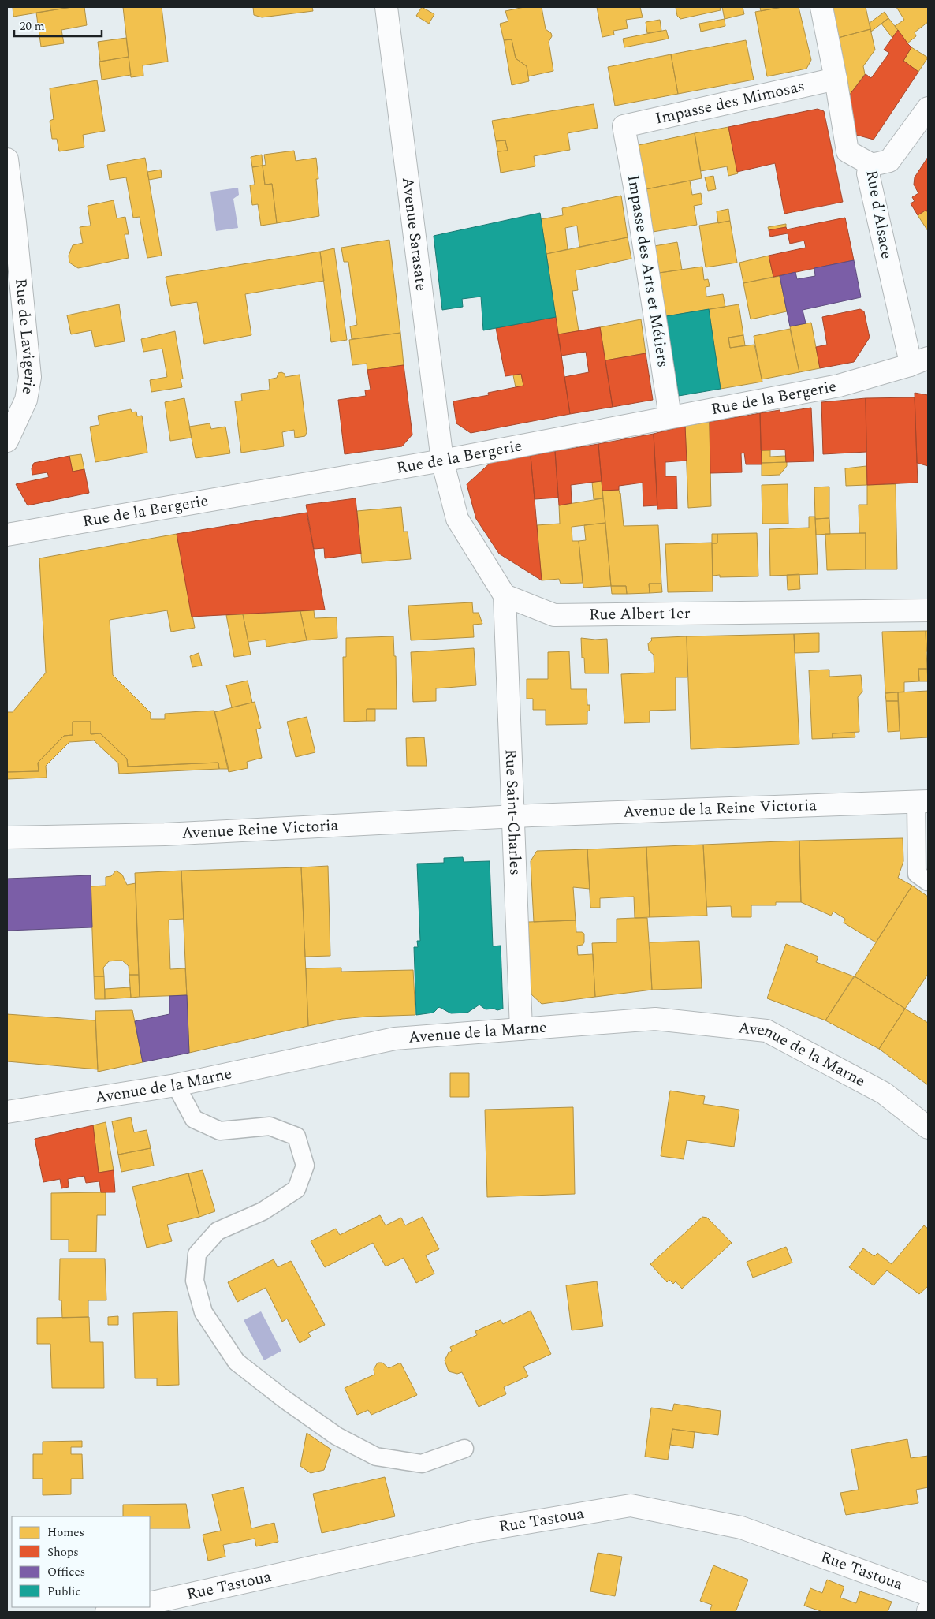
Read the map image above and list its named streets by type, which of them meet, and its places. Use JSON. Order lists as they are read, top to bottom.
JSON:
{
  "streets": {
    "street": [
      "Impasse des Mimosas",
      "Rue d'Alsace",
      "Avenue Sarasate",
      "Impasse des Arts et Métiers",
      "Rue de Lavigerie",
      "Rue de la Bergerie",
      "Rue Albert 1er",
      "Avenue de la Reine Victoria",
      "Rue Saint-Charles",
      "Avenue Reine Victoria",
      "Avenue de la Marne",
      "Rue Tastoua"
    ]
  },
  "crossings": [
    ["Impasse des Mimosas", "Rue d'Alsace"],
    ["Impasse des Mimosas", "Impasse des Arts et Métiers"],
    ["Rue d'Alsace", "Rue de la Bergerie"],
    ["Avenue Sarasate", "Rue de la Bergerie"],
    ["Impasse des Arts et Métiers", "Rue de la Bergerie"],
    ["Rue Albert 1er", "Rue Saint-Charles"],
    ["Avenue de la Reine Victoria", "Rue Saint-Charles"],
    ["Avenue de la Reine Victoria", "Avenue Reine Victoria"],
    ["Rue Saint-Charles", "Avenue Reine Victoria"],
    ["Rue Saint-Charles", "Avenue de la Marne"]
  ],
  "legend": [
    "Homes",
    "Shops",
    "Offices",
    "Public"
  ],
  "scale_bar": "20 m"
}
